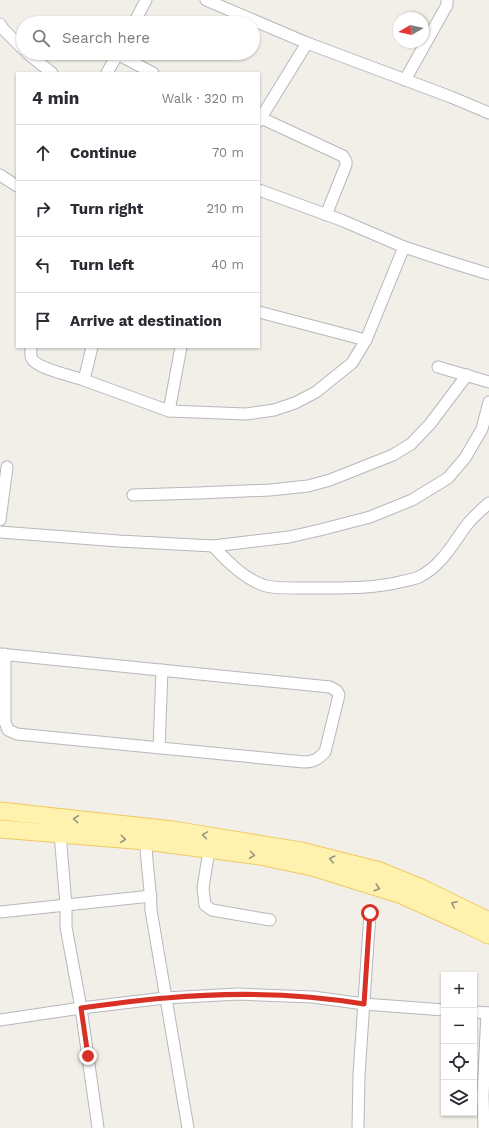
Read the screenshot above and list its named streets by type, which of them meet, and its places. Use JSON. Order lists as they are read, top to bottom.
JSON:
{
  "north": "left",
  "page": {
    "search": "Search here",
    "heading": ["4 min", "Walk · 320 m"],
    "list": [
      ["Continue", "70 m"],
      ["Turn right", "210 m"],
      ["Turn left", "40 m"],
      "Arrive at destination"
    ],
    "map_buttons": ["+", "−"]
  }
}
